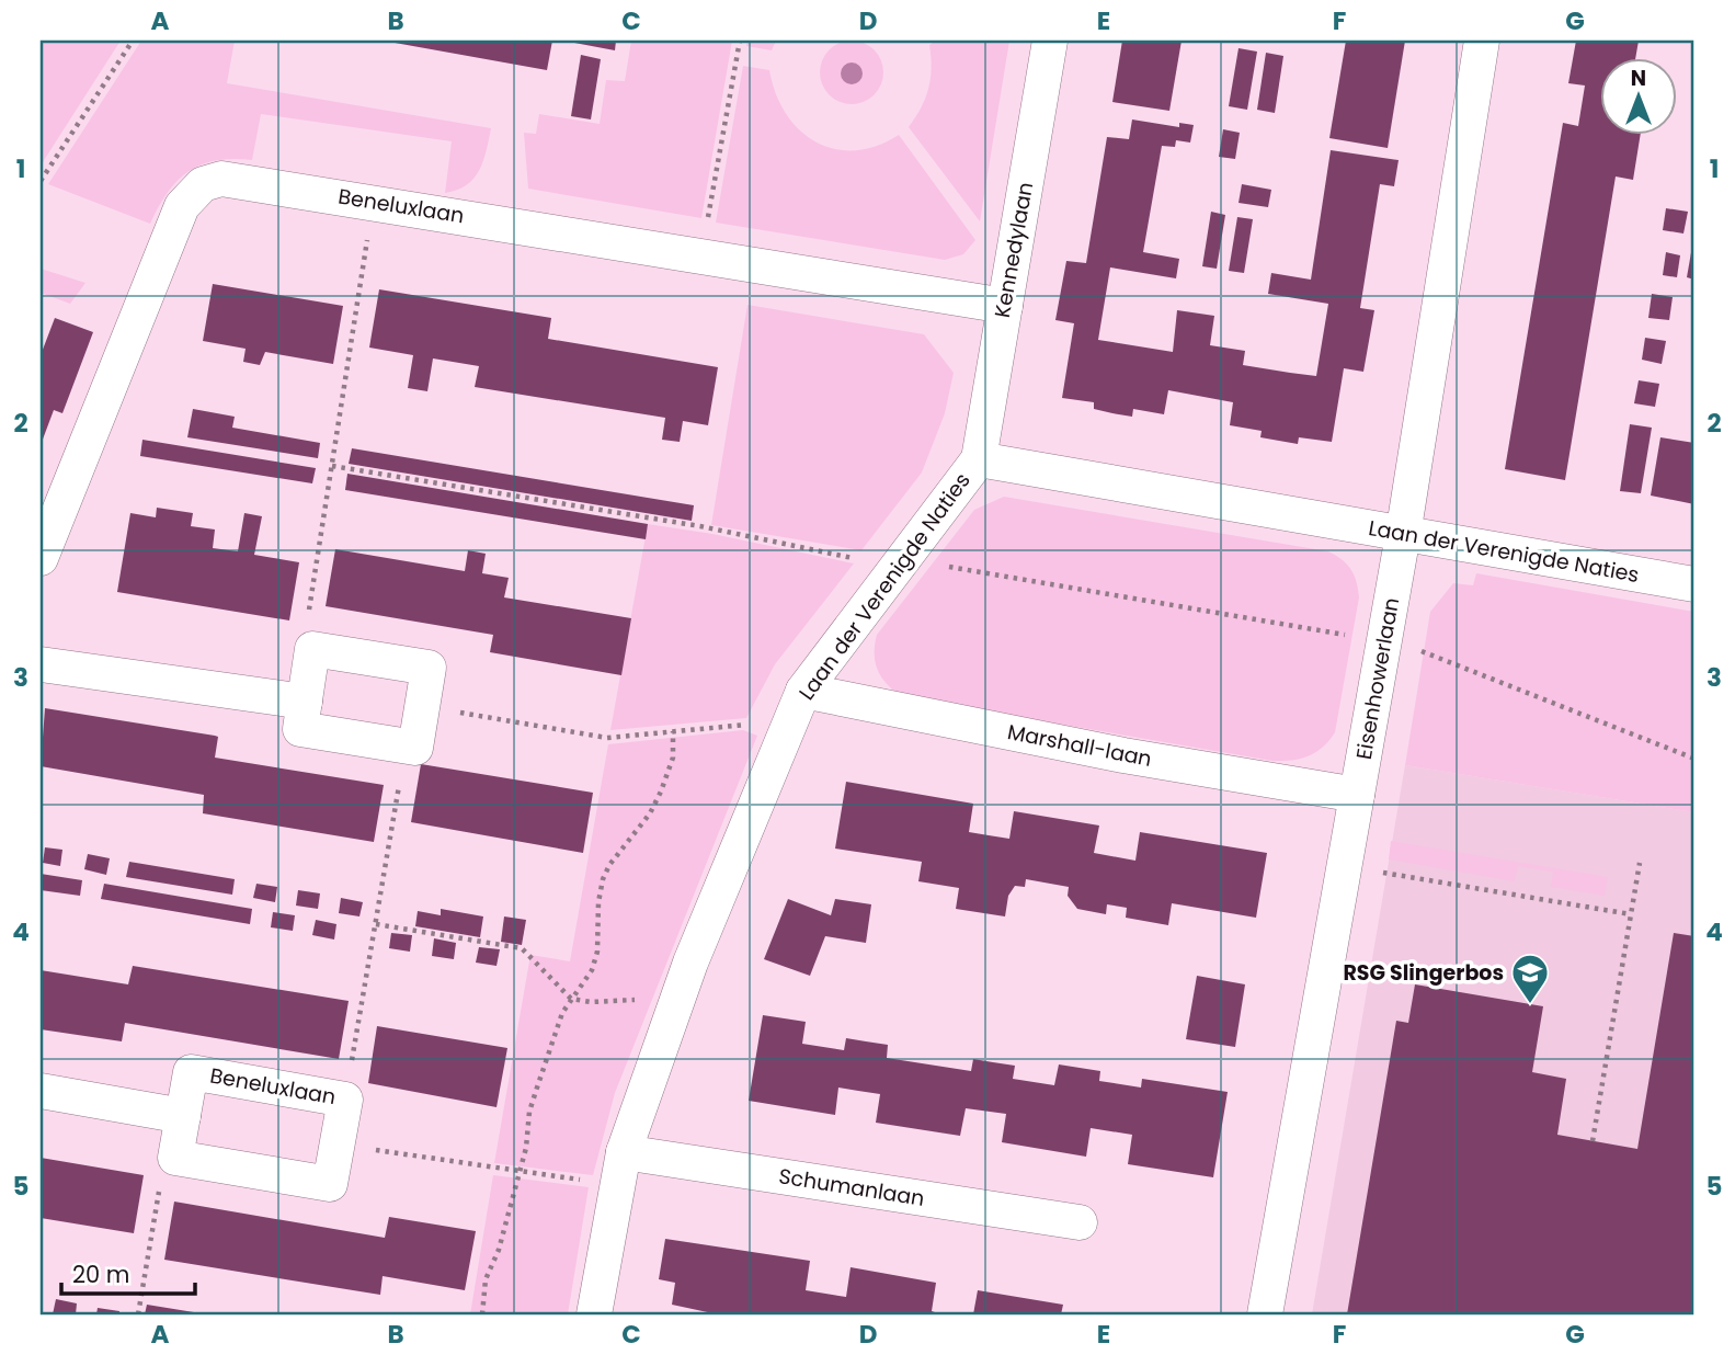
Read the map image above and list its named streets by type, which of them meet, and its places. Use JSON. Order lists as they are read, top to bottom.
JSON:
{
  "streets": {
    "street": [
      "Beneluxlaan",
      "Kennedylaan",
      "Laan der Verenigde Naties",
      "Eisenhowerlaan",
      "Marshall-laan",
      "Schumanlaan"
    ]
  },
  "crossings": [
    ["Beneluxlaan", "Kennedylaan"],
    ["Kennedylaan", "Laan der Verenigde Naties"],
    ["Laan der Verenigde Naties", "Eisenhowerlaan"],
    ["Laan der Verenigde Naties", "Marshall-laan"],
    ["Laan der Verenigde Naties", "Schumanlaan"],
    ["Eisenhowerlaan", "Marshall-laan"]
  ],
  "places": {
    "school or university": ["RSG Slingerbos"]
  },
  "scale_bar": "20 m",
  "north": "top",
  "grid": {
    "columns": [
      "A",
      "B",
      "C",
      "D",
      "E",
      "F",
      "G"
    ],
    "rows": [
      "1",
      "2",
      "3",
      "4",
      "5"
    ]
  }
}
